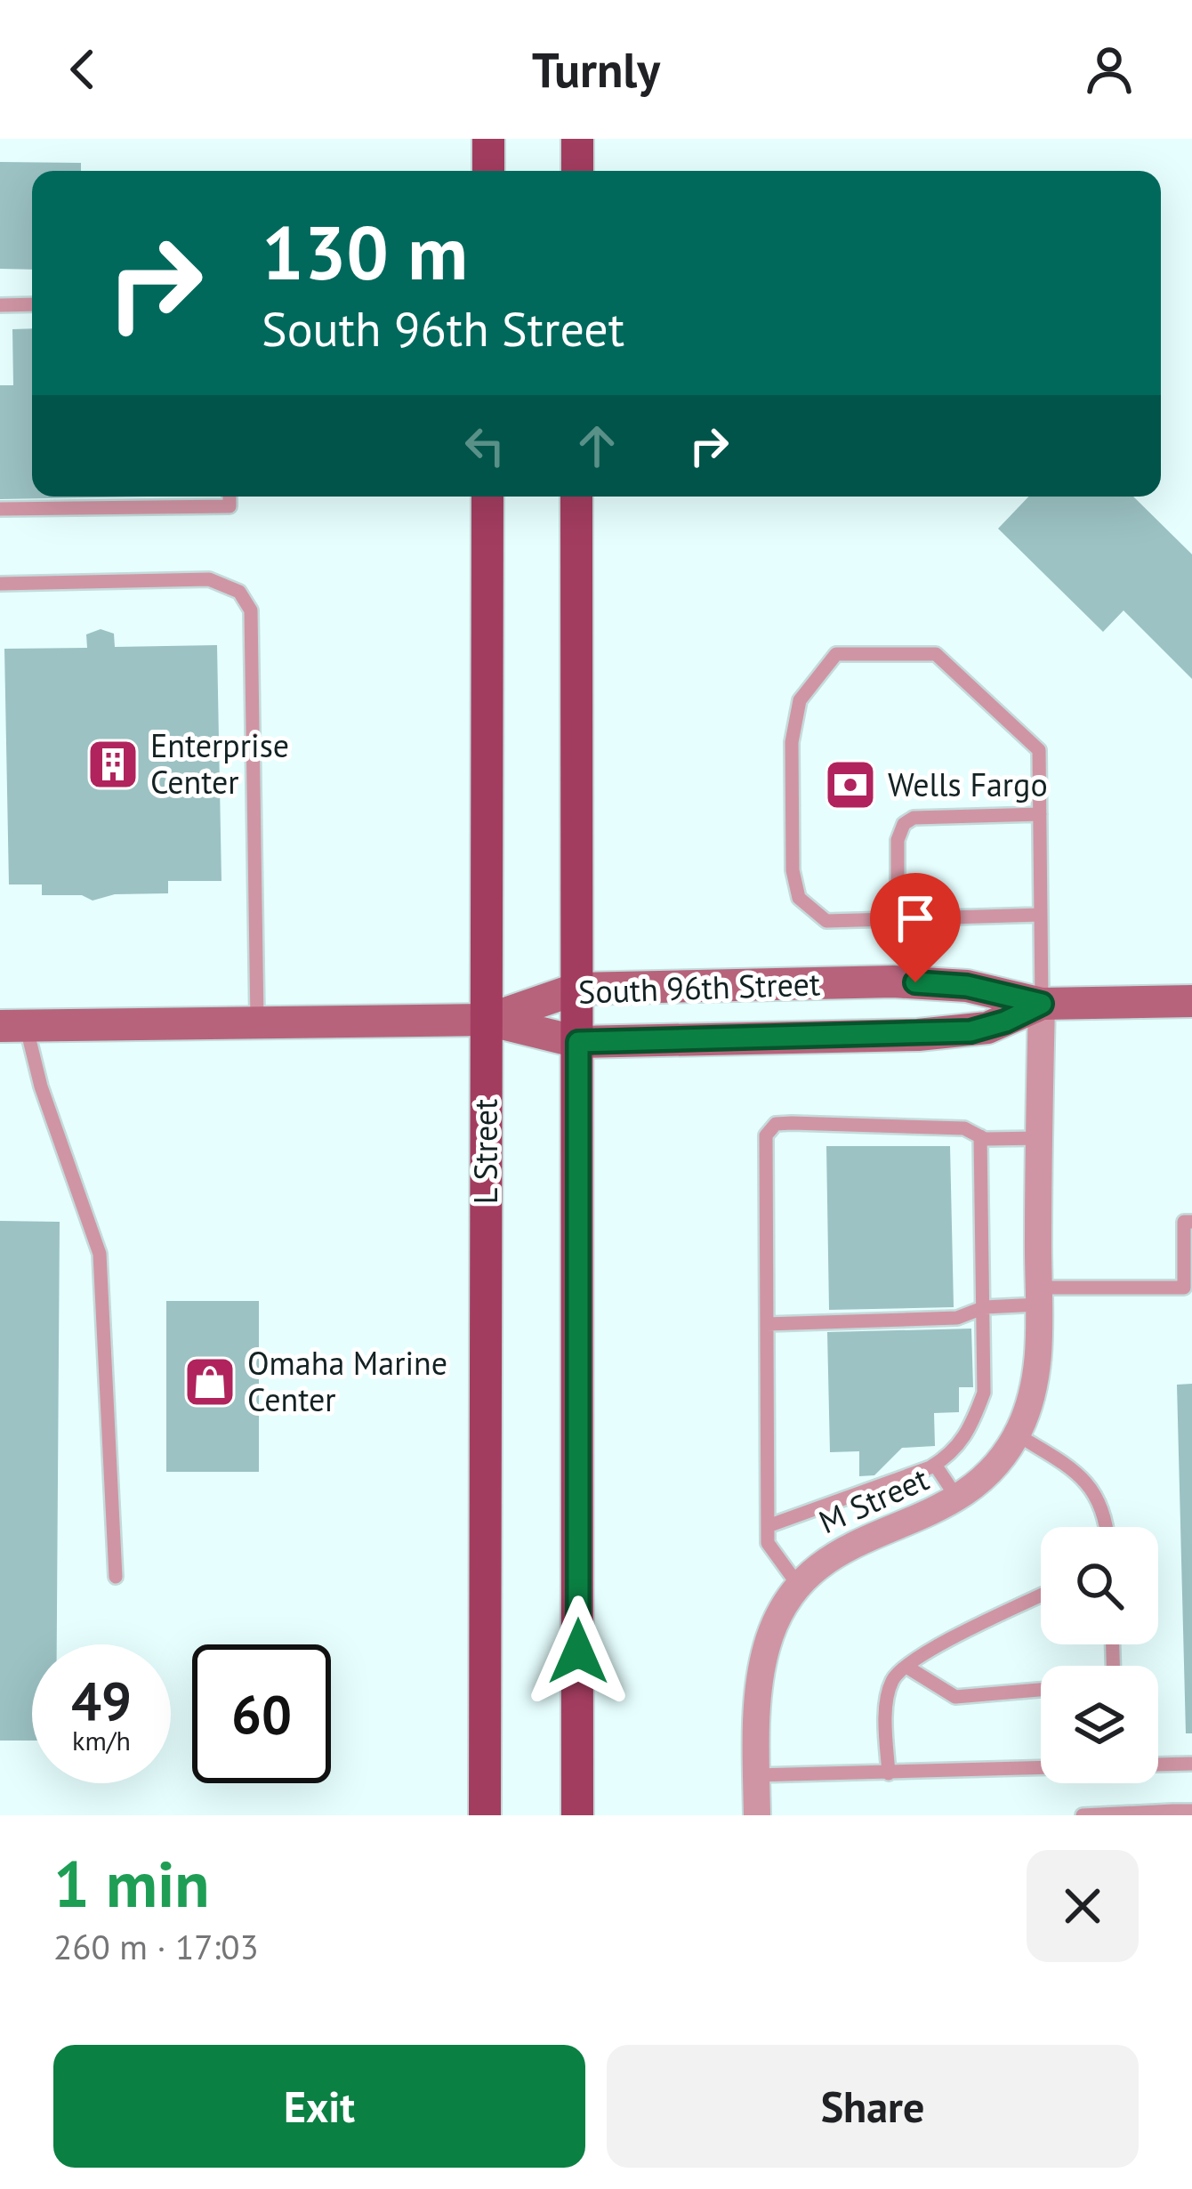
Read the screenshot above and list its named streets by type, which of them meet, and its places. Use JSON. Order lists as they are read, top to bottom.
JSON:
{
  "streets": {
    "main road": ["South 96th Street", "L Street"],
    "street": ["M Street"]
  },
  "crossings": [
    ["South 96th Street", "L Street"],
    ["South 96th Street", "M Street"]
  ],
  "places": {
    "building": ["Enterprise Center"],
    "bank": ["Wells Fargo"],
    "shop": ["Omaha Marine Center"]
  },
  "page": {
    "header": "Turnly",
    "turn": ["130 m", "South 96th Street"],
    "speed": "49 km/h",
    "limit": "60",
    "heading": ["1 min", "260 m · 17:03"],
    "buttons": ["Exit", "Share"]
  }
}
